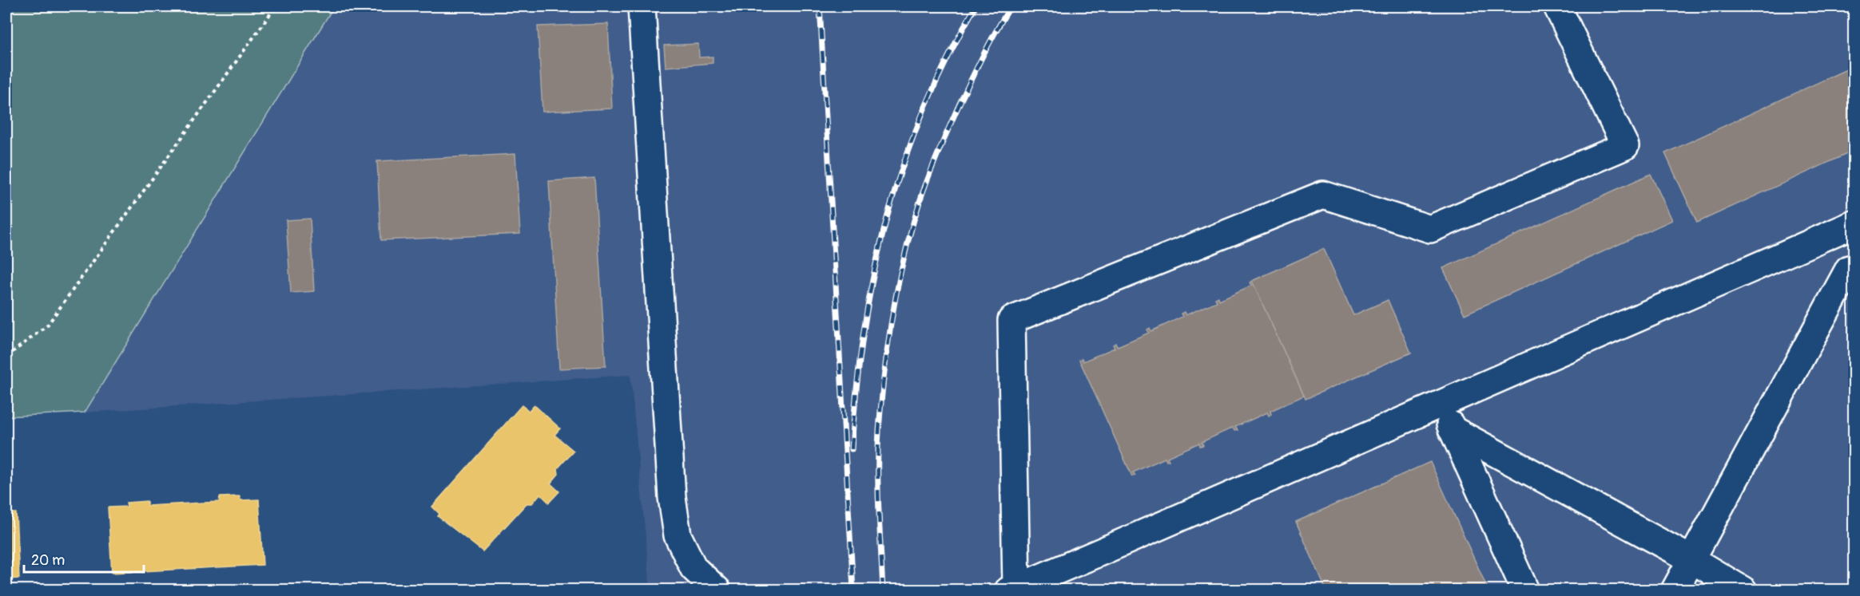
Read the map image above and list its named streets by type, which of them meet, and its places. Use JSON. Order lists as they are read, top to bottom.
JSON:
{
  "scale_bar": "20 m"
}
